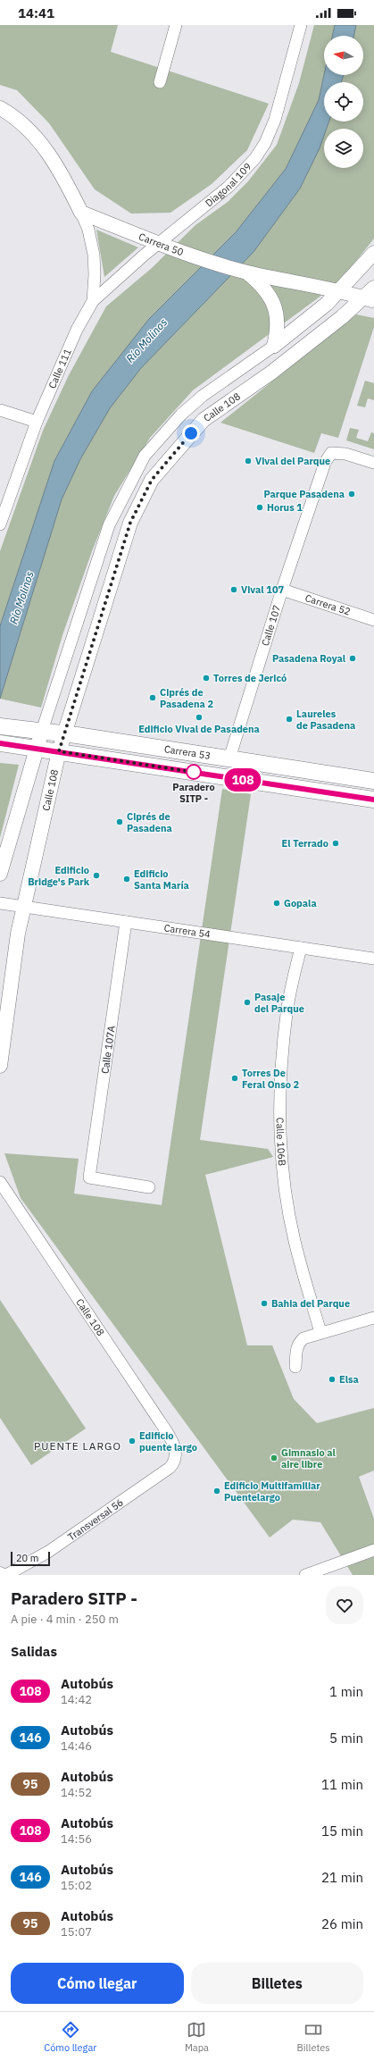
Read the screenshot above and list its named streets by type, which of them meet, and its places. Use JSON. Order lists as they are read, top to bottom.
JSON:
{
  "streets": {
    "main road": ["Carrera 53"],
    "street": [
      "Diagonal 109",
      "Carrera 50",
      "Calle 111",
      "Calle 108",
      "Carrera 52",
      "Calle 107",
      "Carrera 54",
      "Calle 107A",
      "Calle 106B",
      "Transversal 56"
    ]
  },
  "crossings": [
    ["Diagonal 109", "Carrera 50"],
    ["Diagonal 109", "Calle 111"],
    ["Carrera 50", "Calle 111"],
    ["Carrera 50", "Calle 108"],
    ["Calle 108", "Carrera 53"],
    ["Calle 108", "Carrera 54"],
    ["Calle 108", "Transversal 56"],
    ["Carrera 52", "Calle 107"],
    ["Calle 107", "Carrera 53"],
    ["Carrera 54", "Calle 107A"],
    ["Carrera 54", "Calle 106B"]
  ],
  "districts": ["PUENTE LARGO"],
  "water": ["Río Molinos"],
  "places": [
    "Vival del Parque",
    "Parque Pasadena",
    "Horus 1",
    "Vival 107",
    "Pasadena Royal",
    "Torres de Jericó",
    "Ciprés de Pasadena 2",
    "Edificio Vival de Pasadena",
    "Laureles de Pasadena",
    "Paradero SITP -",
    "Ciprés de Pasadena",
    "El Terrado",
    "Edificio Bridge's Park",
    "Edificio Santa María",
    "Gopala",
    "Pasaje del Parque",
    "Torres De Feral Onso 2",
    "Bahia del Parque",
    "Elsa",
    "Edificio puente largo",
    "Gimnasio al aire libre",
    "Edificio Multifamiliar Puentelargo"
  ],
  "lines": ["bus line 108"],
  "scale_bar": "20 m",
  "north": "left",
  "page": {
    "status": "14:41",
    "on_map": "108",
    "scale": "20 m",
    "heading": [
      ["Paradero SITP -", "A pie · 4 min · 250 m"],
      "Salidas"
    ],
    "list": [
      {
        "mark": "108",
        "name": "Autobús",
        "note": "14:42",
        "value": "1 min"
      },
      {
        "mark": "146",
        "name": "Autobús",
        "note": "14:46",
        "value": "5 min"
      },
      {
        "mark": "95",
        "name": "Autobús",
        "note": "14:52",
        "value": "11 min"
      },
      {
        "mark": "108",
        "name": "Autobús",
        "note": "14:56",
        "value": "15 min"
      },
      {
        "mark": "146",
        "name": "Autobús",
        "note": "15:02",
        "value": "21 min"
      },
      {
        "mark": "95",
        "name": "Autobús",
        "note": "15:07",
        "value": "26 min"
      }
    ],
    "buttons": ["Cómo llegar", "Billetes"],
    "tabs": ["Cómo llegar", "Mapa", "Billetes"]
  }
}
